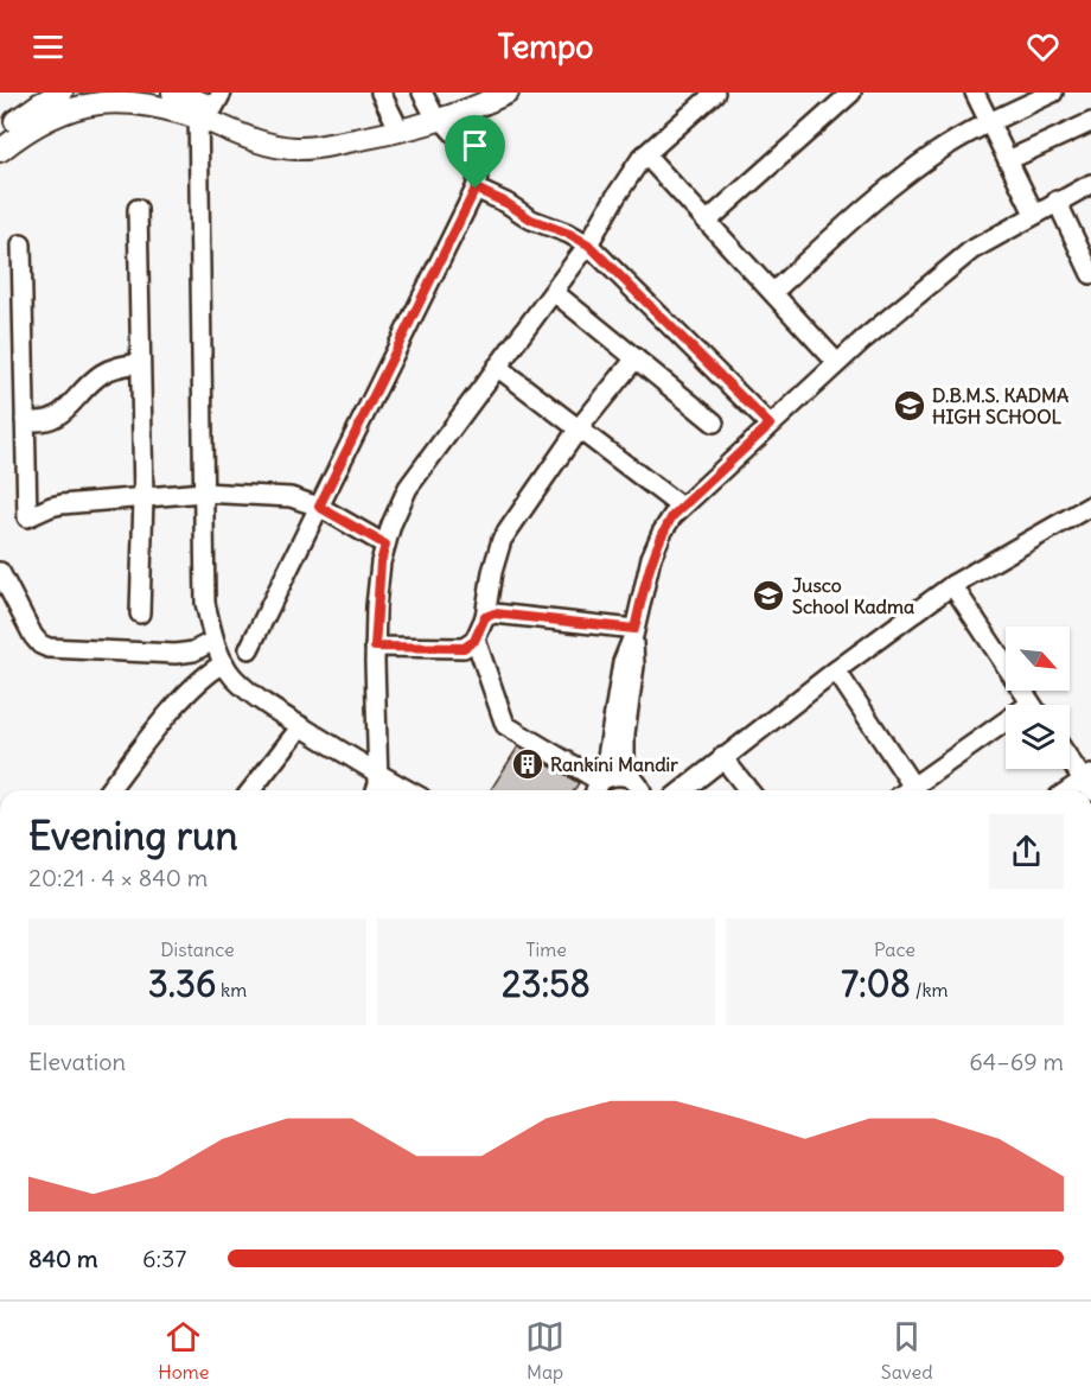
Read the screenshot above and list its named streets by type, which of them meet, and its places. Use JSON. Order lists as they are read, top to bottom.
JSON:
{
  "places": {
    "school or university": ["D.B.M.S. KADMA HIGH SCHOOL", "Jusco School Kadma"],
    "building": ["Rankini Mandir"]
  },
  "north": "bottom right",
  "page": {
    "header": "Tempo",
    "heading": ["Evening run", "20:21 · 4 × 840 m"],
    "stats": [
      ["Distance", "3.36 km"],
      ["Time", "23:58"],
      ["Pace", "7:08 /km"]
    ],
    "chart": ["Elevation", "64–69 m"],
    "list": [
      {
        "name": "840 m",
        "note": "6:37"
      }
    ],
    "tabs": ["Home", "Map", "Saved"]
  }
}
